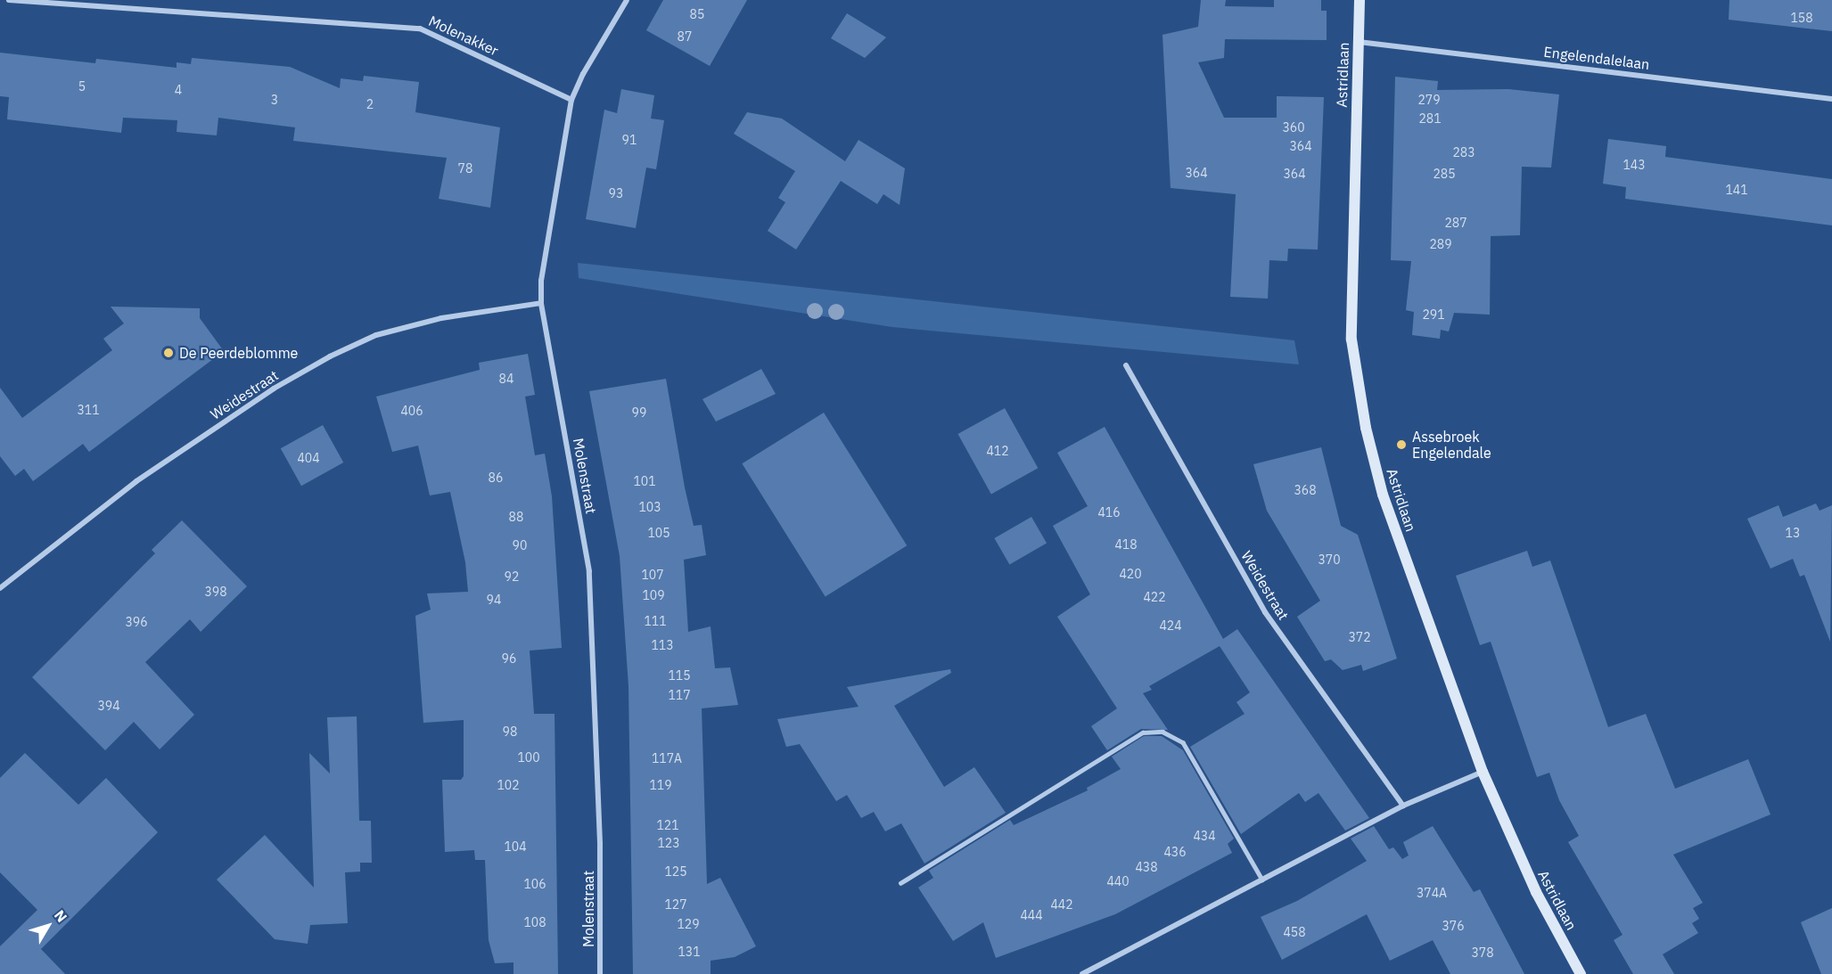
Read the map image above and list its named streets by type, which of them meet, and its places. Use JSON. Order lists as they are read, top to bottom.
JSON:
{
  "streets": {
    "main road": ["Astridlaan"],
    "street": [
      "Molenakker",
      "Engelendalelaan",
      "Weidestraat",
      "Molenstraat"
    ]
  },
  "crossings": [
    ["Molenakker", "Molenstraat"],
    ["Engelendalelaan", "Astridlaan"],
    ["Weidestraat", "Molenstraat"]
  ],
  "places": ["De Peerdeblomme", "Assebroek Engelendale"],
  "house_numbers": [
    "85",
    "158",
    "87",
    "5",
    "4",
    "3",
    "279",
    "2",
    "281",
    "360",
    "91",
    "364",
    "283",
    "143",
    "78",
    "364",
    "364",
    "285",
    "141",
    "93",
    "287",
    "289",
    "291",
    "84",
    "311",
    "406",
    "99",
    "412",
    "404",
    "86",
    "101",
    "368",
    "103",
    "416",
    "88",
    "105",
    "13",
    "418",
    "90",
    "370",
    "420",
    "107",
    "92",
    "398",
    "109",
    "422",
    "94",
    "111",
    "396",
    "424",
    "372",
    "113",
    "96",
    "115",
    "117",
    "394",
    "98",
    "100",
    "117A",
    "102",
    "119",
    "121",
    "434",
    "123",
    "104",
    "436",
    "438",
    "125",
    "440",
    "106",
    "374A",
    "127",
    "442",
    "444",
    "108",
    "129",
    "376",
    "458",
    "131",
    "378"
  ],
  "north": "top right"
}
